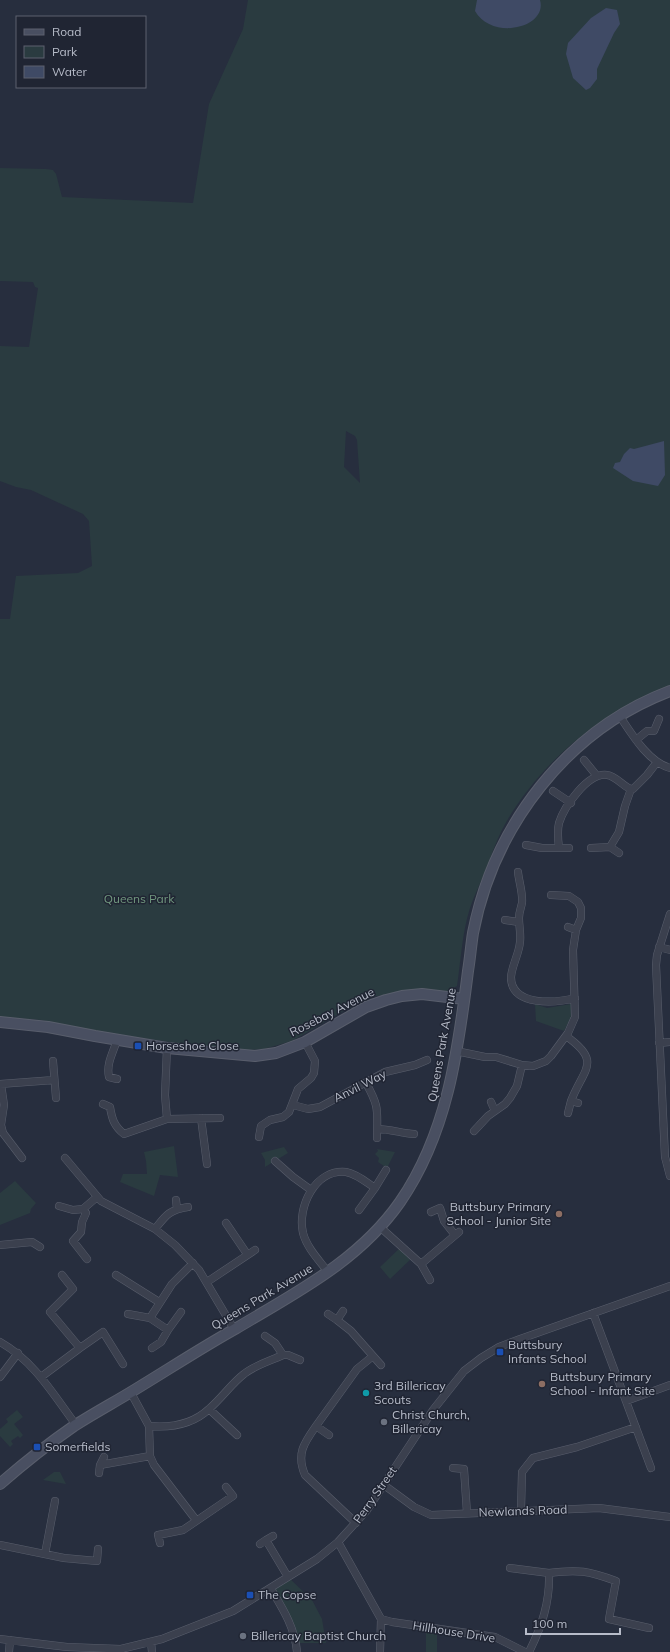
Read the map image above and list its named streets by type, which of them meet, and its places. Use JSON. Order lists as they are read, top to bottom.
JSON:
{
  "streets": {
    "street": [
      "Rosebay Avenue",
      "Queens Park Avenue",
      "Anvil Way",
      "Perry Street",
      "Newlands Road",
      "Hillhouse Drive"
    ]
  },
  "crossings": [
    ["Rosebay Avenue", "Queens Park Avenue"],
    ["Perry Street", "Newlands Road"]
  ],
  "parks": ["Queens Park"],
  "places": {
    "transit": [
      "Horseshoe Close",
      "Buttsbury Infants School",
      "Somerfields",
      "The Copse"
    ],
    "other": [
      "Buttsbury Primary School - Junior Site",
      "Buttsbury Primary School - Infant Site",
      "3rd Billericay Scouts",
      "Christ Church, Billericay",
      "Billericay Baptist Church"
    ]
  },
  "legend": ["Road", "Park", "Water"],
  "scale_bar": "100 m"
}
